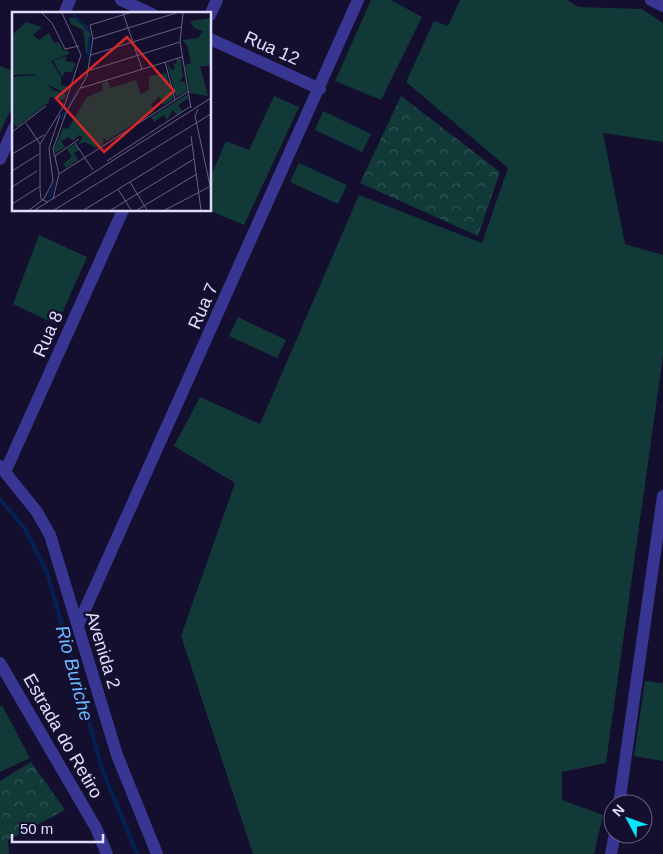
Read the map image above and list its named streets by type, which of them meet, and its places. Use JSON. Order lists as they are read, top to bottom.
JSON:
{
  "streets": {
    "street": [
      "Rua 12",
      "Rua 7",
      "Rua 8",
      "Avenida 2",
      "Estrada do Retiro"
    ]
  },
  "crossings": [
    ["Rua 12", "Rua 7"],
    ["Rua 7", "Avenida 2"],
    ["Rua 8", "Avenida 2"]
  ],
  "water": ["Rio Buriche"],
  "scale_bar": "50 m",
  "north": "top left"
}
